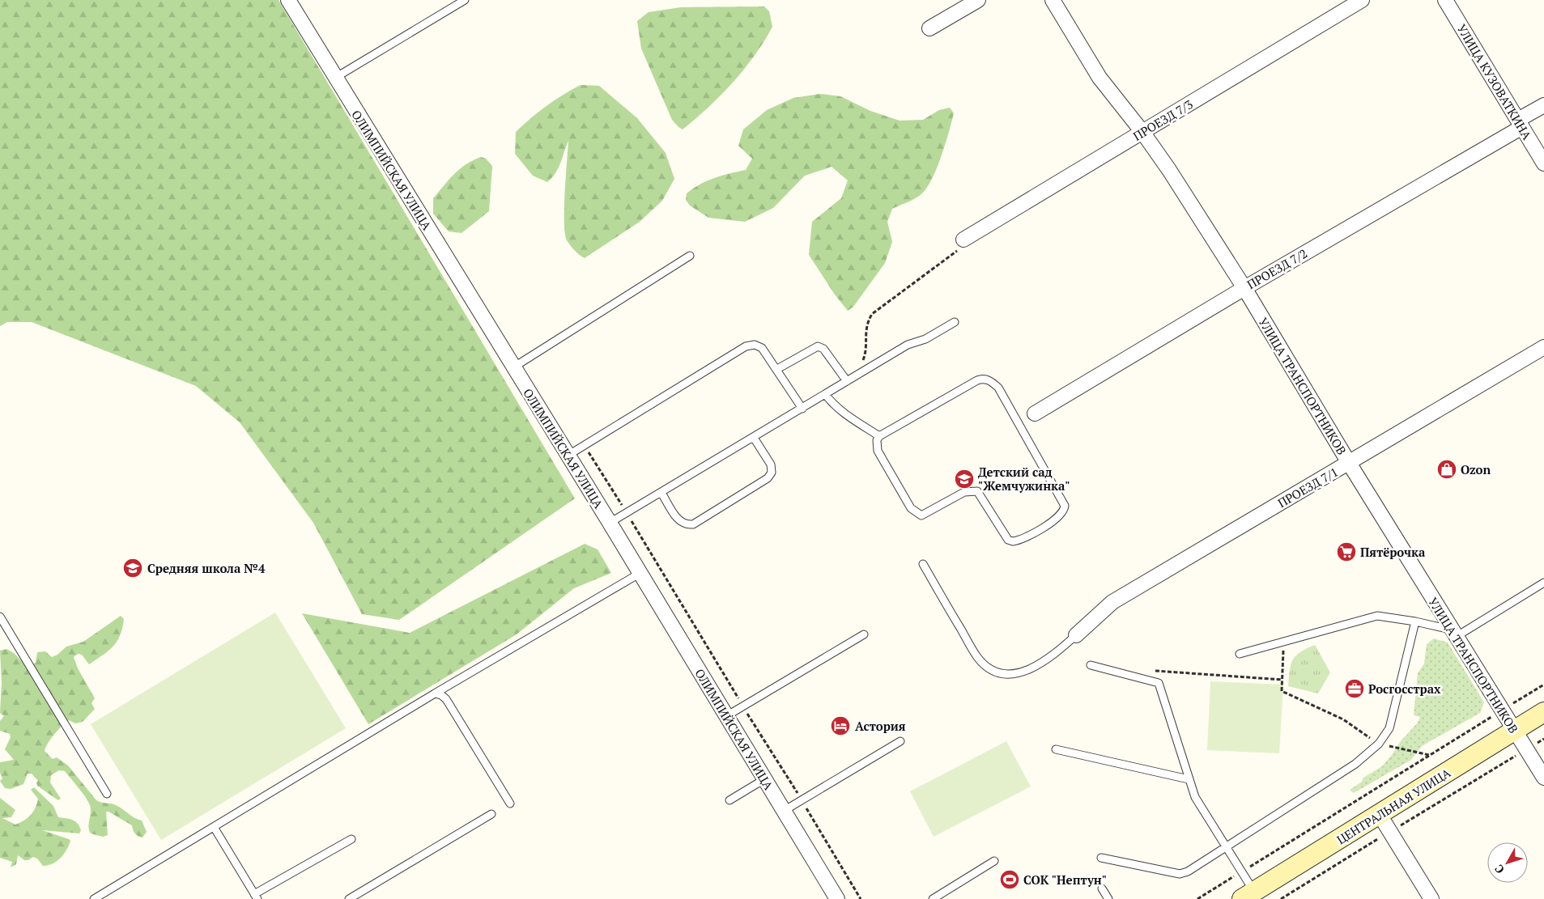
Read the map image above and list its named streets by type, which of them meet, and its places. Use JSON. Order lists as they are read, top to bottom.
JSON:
{
  "streets": {
    "street": [
      "УЛИЦА КУЗОВАТКИНА",
      "ПРОЕЗД 7/3",
      "ОЛИМПИЙСКАЯ УЛИЦА",
      "ПРОЕЗД 7/2",
      "УЛИЦА ТРАНСПОРТНИКОВ",
      "ПРОЕЗД 7/1",
      "ЦЕНТРАЛЬНАЯ УЛИЦА"
    ]
  },
  "crossings": [
    ["УЛИЦА КУЗОВАТКИНА", "ПРОЕЗД 7/2"],
    ["ПРОЕЗД 7/3", "УЛИЦА ТРАНСПОРТНИКОВ"],
    ["ПРОЕЗД 7/2", "УЛИЦА ТРАНСПОРТНИКОВ"],
    ["УЛИЦА ТРАНСПОРТНИКОВ", "ПРОЕЗД 7/1"],
    ["УЛИЦА ТРАНСПОРТНИКОВ", "ЦЕНТРАЛЬНАЯ УЛИЦА"]
  ],
  "places": {
    "shop": ["Ozon"],
    "school or university": ["Детский сад \"Жемчужинка\"", "Средняя школа №4"],
    "supermarket": ["Пятёрочка"],
    "office": ["Росгосстрах"],
    "hotel": ["Астория"],
    "sports": ["СОК \"Нептун\""]
  },
  "north": "bottom left"
}
